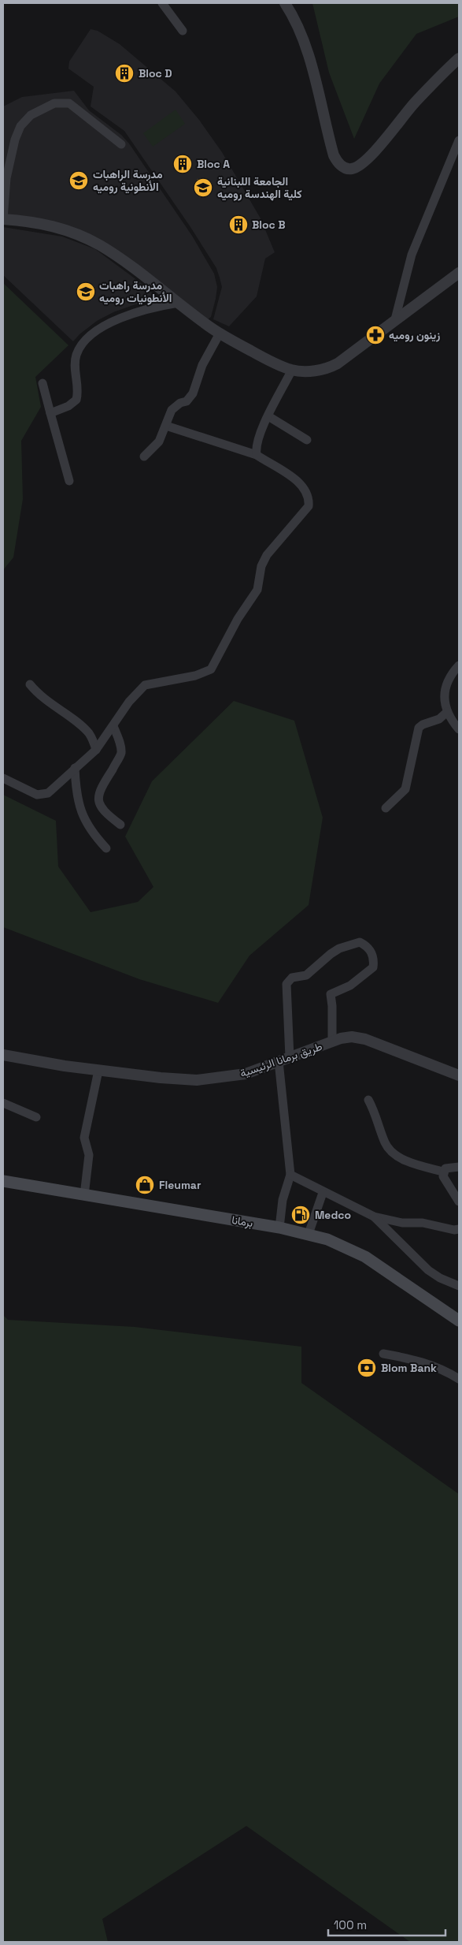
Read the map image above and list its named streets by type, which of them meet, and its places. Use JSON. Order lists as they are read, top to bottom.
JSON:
{
  "streets": {
    "main road": ["برمانا"],
    "street": ["طريق برمانا الرئيسية"]
  },
  "places": {
    "building": ["Bloc D", "Bloc A", "Bloc B"],
    "school or university": ["مدرسة الراهبات الأنطونية روميه", "الجامعة اللبنانية كلية الهندسة روميه", "مدرسة راهبات الأنطونيات روميه"],
    "pharmacy": ["زينون روميه"],
    "shop": ["Fleumar"],
    "fuel station": ["Medco"],
    "bank": ["Blom Bank"]
  },
  "scale_bar": "100 m"
}
